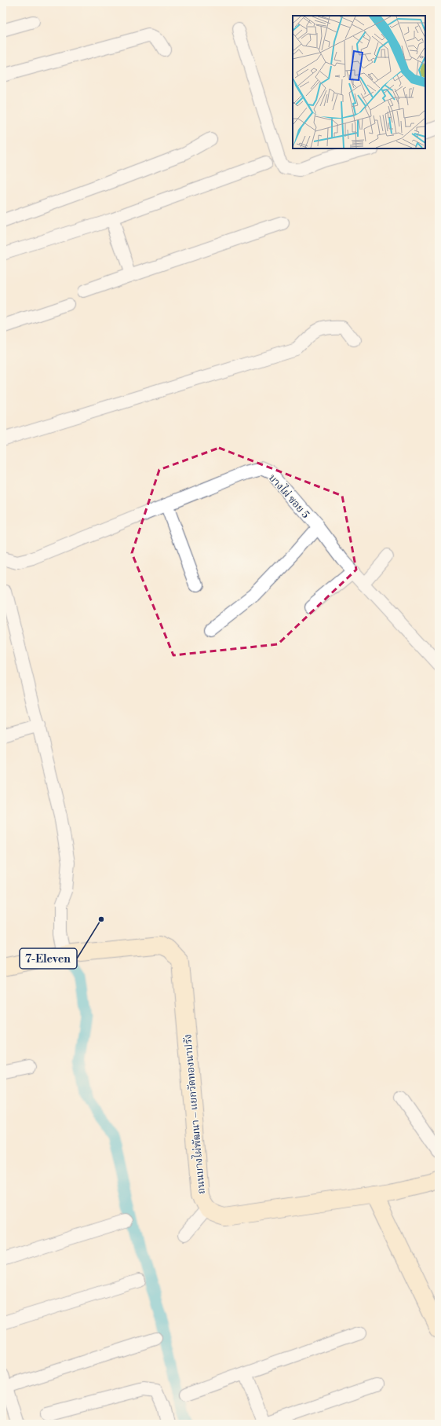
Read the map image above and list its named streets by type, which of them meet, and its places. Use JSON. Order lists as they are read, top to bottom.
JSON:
{
  "streets": {
    "street": ["บางไผ่ ซอย 5", "ถนนบางไผ่พัฒนา – แยกวัดทองนาปรัง"]
  },
  "places": ["7-Eleven"]
}
